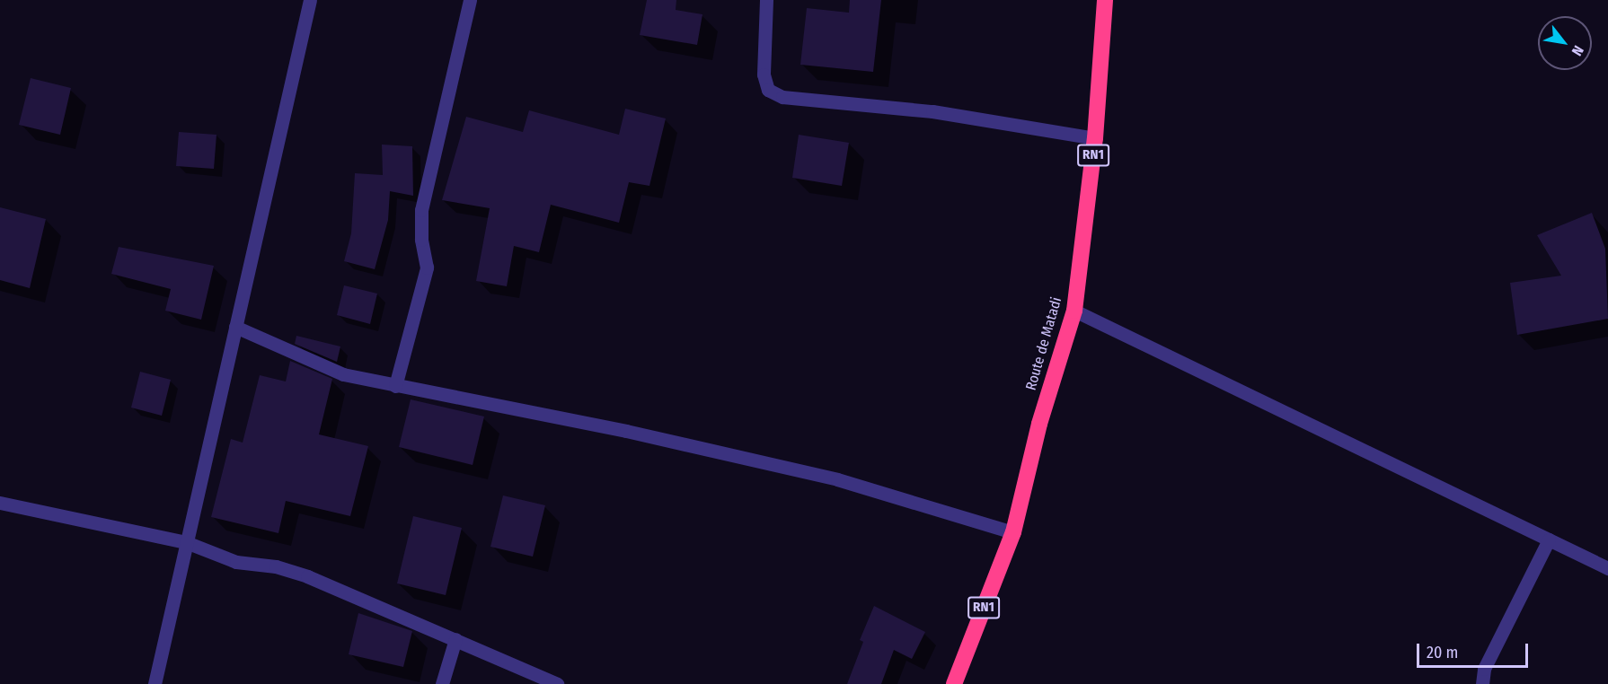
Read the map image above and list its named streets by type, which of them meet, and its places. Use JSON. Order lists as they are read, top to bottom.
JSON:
{
  "streets": {
    "highway": ["RN1", "Route de Matadi"]
  },
  "scale_bar": "20 m",
  "north": "bottom right"
}
